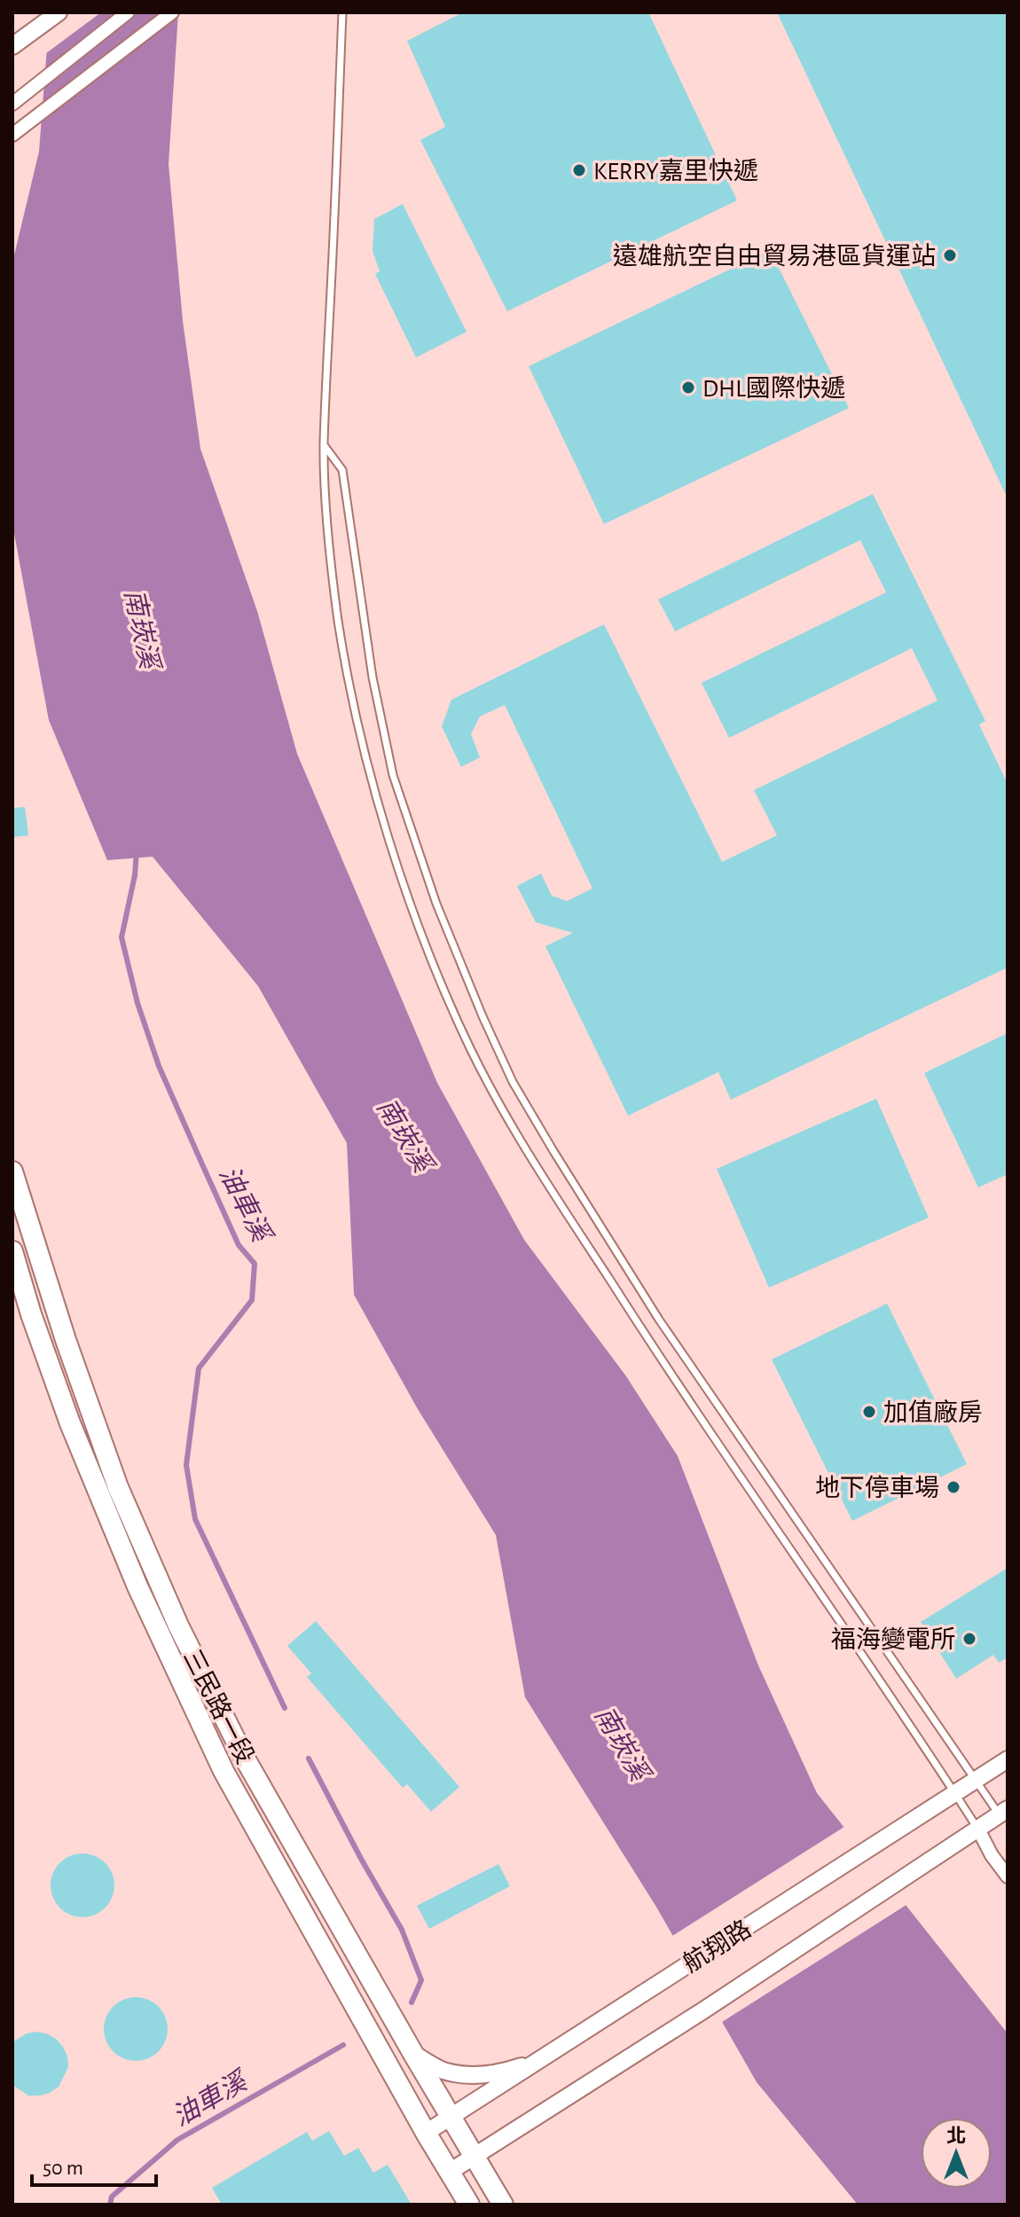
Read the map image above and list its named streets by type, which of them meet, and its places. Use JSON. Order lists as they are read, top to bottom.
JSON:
{
  "streets": {
    "main road": ["三民路一段"],
    "street": ["航翔路"]
  },
  "crossings": [
    ["三民路一段", "航翔路"]
  ],
  "water": ["南崁溪", "油車溪"],
  "places": [
    "KERRY嘉里快遞",
    "遠雄航空自由貿易港區貨運站",
    "DHL國際快遞",
    "加值廠房",
    "地下停車場",
    "福海變電所"
  ],
  "scale_bar": "50 m",
  "north": "top"
}
